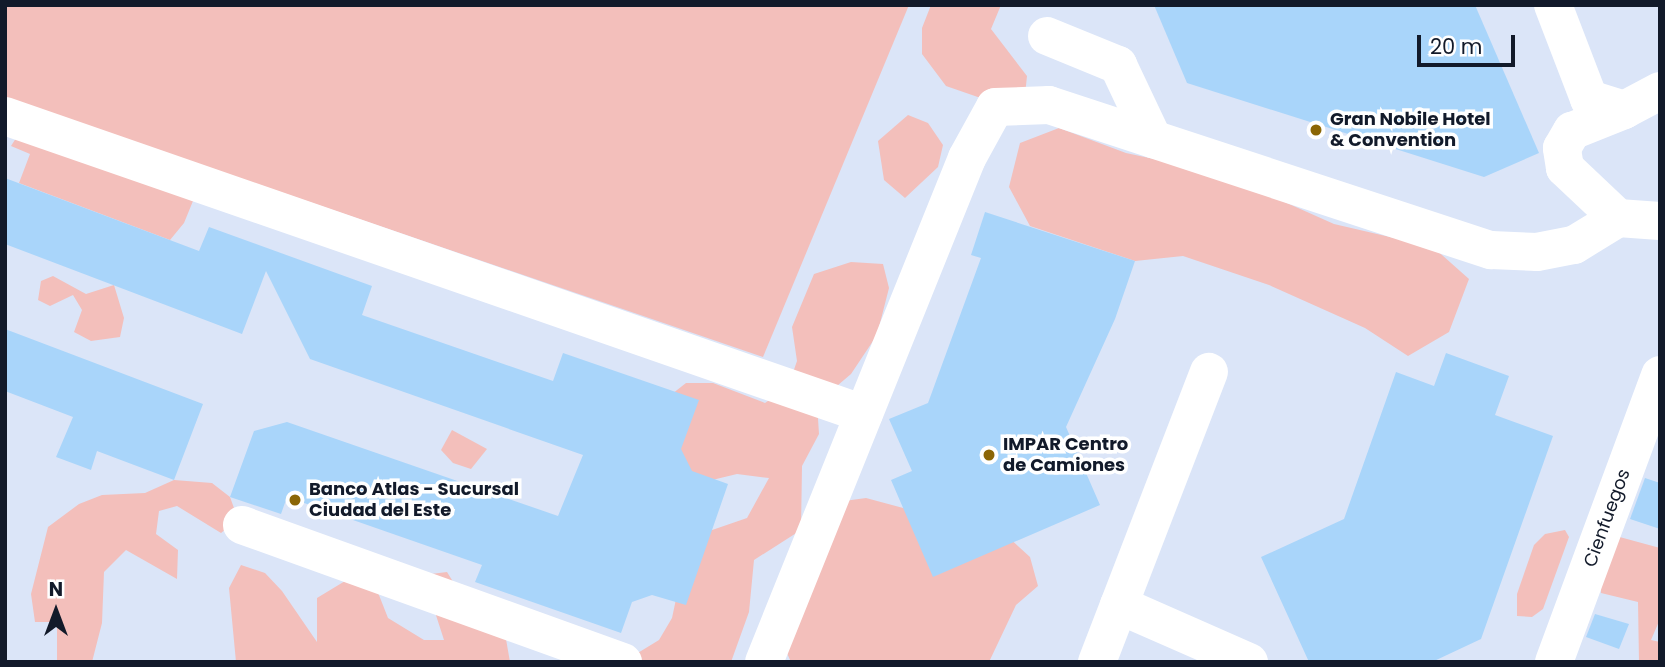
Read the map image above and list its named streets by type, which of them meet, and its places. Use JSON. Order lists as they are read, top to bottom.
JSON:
{
  "streets": {
    "street": ["Cienfuegos"]
  },
  "places": ["Gran Nobile Hotel & Convention", "IMPAR Centro de Camiones", "Banco Atlas - Sucursal Ciudad del Este"],
  "scale_bar": "20 m",
  "north": "top"
}
